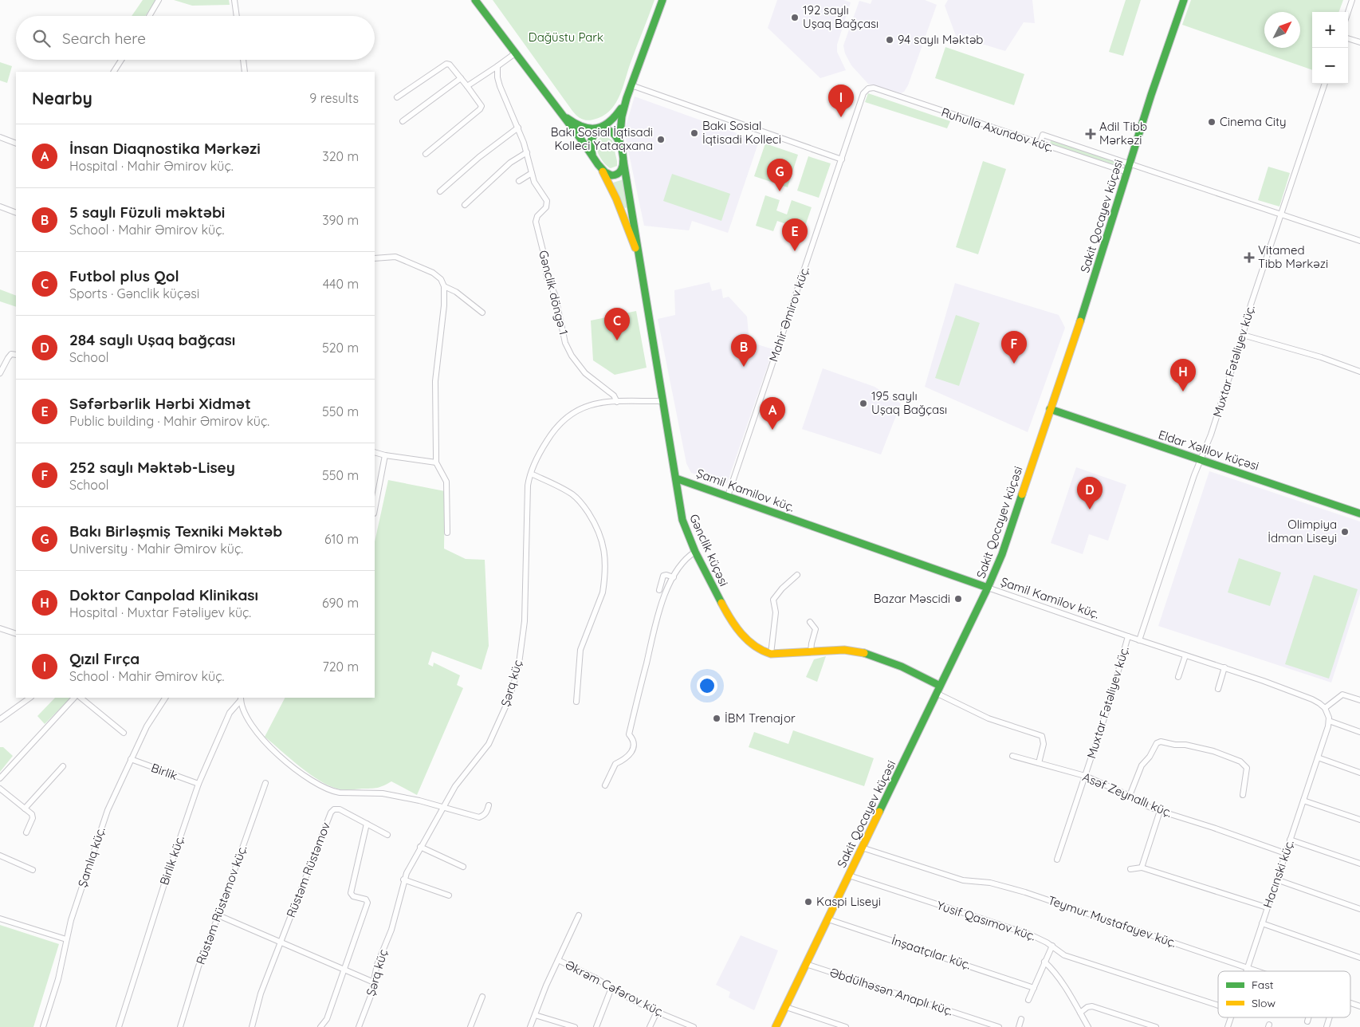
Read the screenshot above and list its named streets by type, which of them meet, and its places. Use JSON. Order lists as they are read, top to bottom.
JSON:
{
  "streets": {
    "street": [
      "Ruhulla Axundov küç.",
      "Sakit Qocayev küçəsi",
      "Gənclik döngə 1",
      "Mahir Əmirov küç.",
      "Muxtar Fətəliyev küç.",
      "Eldar Xəlilov küçəsi",
      "Şamil Kamilov küç.",
      "Gənclik küçəsi",
      "Şərq küç",
      "Birlik",
      "Asəf Zeynallı küç.",
      "Şamlıq küç.",
      "Birlik küç.",
      "Rüstəm Rüstəmov",
      "Hacınski küç.",
      "Rüstəm Rüstəmov küç.",
      "Yusif Qasımov küç.",
      "Teymur Mustafayev küç.",
      "İnşaatçılar küç.",
      "Əkrəm Cəfərov küç.",
      "Əbdülhəsən Anaplı küç."
    ]
  },
  "crossings": [
    ["Ruhulla Axundov küç.", "Sakit Qocayev küçəsi"],
    ["Ruhulla Axundov küç.", "Mahir Əmirov küç."],
    ["Sakit Qocayev küçəsi", "Eldar Xəlilov küçəsi"],
    ["Sakit Qocayev küçəsi", "Şamil Kamilov küç."],
    ["Sakit Qocayev küçəsi", "Yusif Qasımov küç."],
    ["Sakit Qocayev küçəsi", "Teymur Mustafayev küç."],
    ["Sakit Qocayev küçəsi", "İnşaatçılar küç."],
    ["Sakit Qocayev küçəsi", "Əbdülhəsən Anaplı küç."],
    ["Gənclik döngə 1", "Şərq küç"],
    ["Mahir Əmirov küç.", "Şamil Kamilov küç."],
    ["Muxtar Fətəliyev küç.", "Eldar Xəlilov küçəsi"],
    ["Muxtar Fətəliyev küç.", "Şamil Kamilov küç."],
    ["Muxtar Fətəliyev küç.", "Asəf Zeynallı küç."],
    ["Şamil Kamilov küç.", "Gənclik küçəsi"],
    ["Gənclik küçəsi", "Şərq küç"],
    ["Birlik", "Şamlıq küç."],
    ["Birlik", "Birlik küç."],
    ["Asəf Zeynallı küç.", "Hacınski küç."],
    ["Hacınski küç.", "Teymur Mustafayev küç."]
  ],
  "parks": ["Dağüstu Park"],
  "places": {
    "other": [
      "192 saylı Uşaq Bağçası",
      "94 saylı Məktəb",
      "Cinema City",
      "Bakı Sosial İqtisadi Kolleci",
      "Bakı Sosial İqtisadi Kolleci Yataqxana",
      "195 saylı Uşaq Bağçası",
      "Olimpiya İdman Liseyi",
      "Bazar Məscidi",
      "İBM Trenajor",
      "Kaspi Liseyi"
    ],
    "health": ["Adil Tibb Mərkəzi", "Vitamed Tibb Mərkəzi"]
  },
  "legend": ["Fast", "Slow"],
  "north": "top right",
  "page": {
    "map_buttons": ["+", "−"],
    "search": "Search here",
    "heading": ["Nearby", "9 results"],
    "pins": [
      "I",
      "G",
      "E",
      "C",
      "F",
      "B",
      "H",
      "A",
      "D"
    ],
    "list": [
      {
        "mark": "A",
        "name": "İnsan Diaqnostika Mərkəzi",
        "note": "Hospital · Mahir Əmirov küç.",
        "value": "320 m"
      },
      {
        "mark": "B",
        "name": "5 saylı Füzuli məktəbi",
        "note": "School · Mahir Əmirov küç.",
        "value": "390 m"
      },
      {
        "mark": "C",
        "name": "Futbol plus Qol",
        "note": "Sports · Gənclik küçəsi",
        "value": "440 m"
      },
      {
        "mark": "D",
        "name": "284 saylı Uşaq bağçası",
        "note": "School",
        "value": "520 m"
      },
      {
        "mark": "E",
        "name": "Səfərbərlik Hərbi Xidmət",
        "note": "Public building · Mahir Əmirov küç.",
        "value": "550 m"
      },
      {
        "mark": "F",
        "name": "252 saylı Məktəb-Lisey",
        "note": "School",
        "value": "550 m"
      },
      {
        "mark": "G",
        "name": "Bakı Birləşmiş Texniki Məktəb",
        "note": "University · Mahir Əmirov küç.",
        "value": "610 m"
      },
      {
        "mark": "H",
        "name": "Doktor Canpolad Klinikası",
        "note": "Hospital · Muxtar Fətəliyev küç.",
        "value": "690 m"
      },
      {
        "mark": "I",
        "name": "Qızıl Fırça",
        "note": "School · Mahir Əmirov küç.",
        "value": "720 m"
      }
    ]
  }
}
